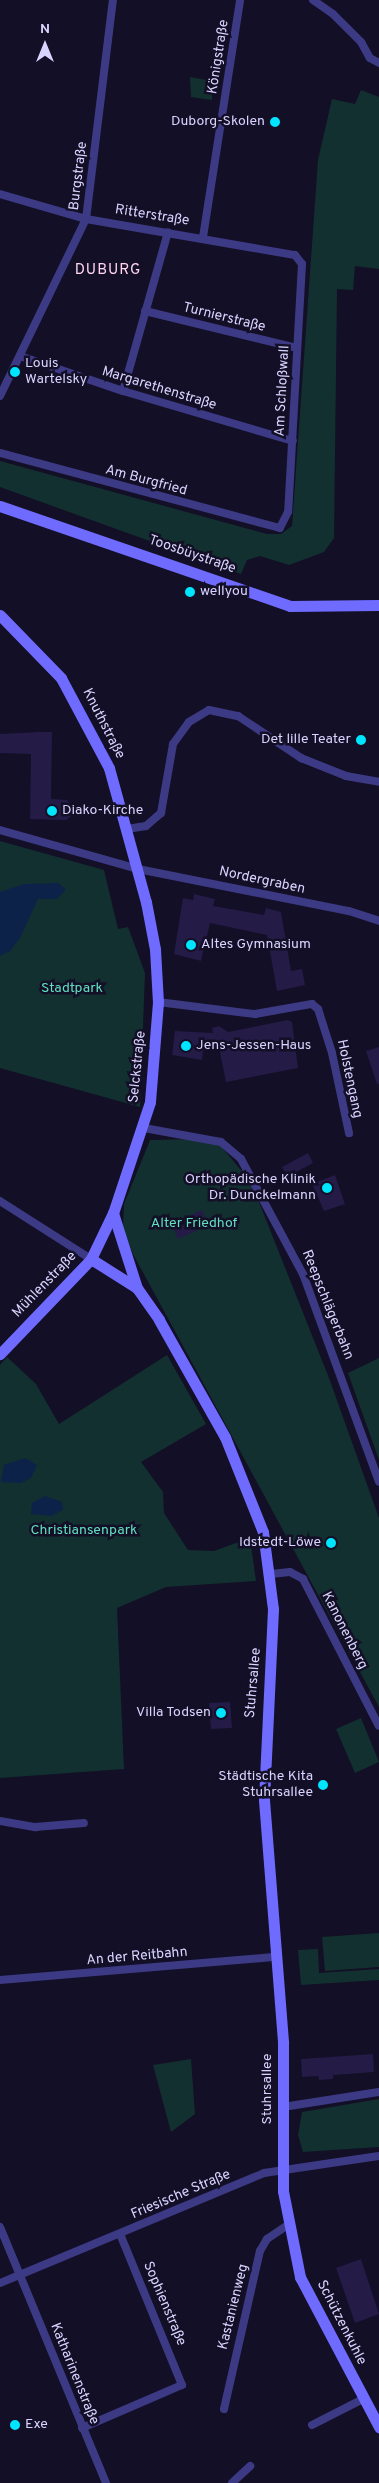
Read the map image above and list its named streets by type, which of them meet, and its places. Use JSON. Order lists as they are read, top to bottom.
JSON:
{
  "streets": {
    "main road": [
      "Toosbüystraße",
      "Knuthstraße",
      "Selckstraße",
      "Mühlenstraße",
      "Stuhrsallee",
      "Schützenkuhle"
    ],
    "street": [
      "Königstraße",
      "Burgstraße",
      "Ritterstraße",
      "Turnierstraße",
      "Margarethenstraße",
      "Am Schloßwall",
      "Am Burgfried",
      "Nordergraben",
      "Holstengang",
      "Reepschlägerbahn",
      "Kanonenberg",
      "An der Reitbahn",
      "Friesische Straße",
      "Sophienstraße",
      "Kastanienweg",
      "Katharinenstraße"
    ]
  },
  "crossings": [
    ["Königstraße", "Ritterstraße"],
    ["Burgstraße", "Ritterstraße"],
    ["Burgstraße", "Margarethenstraße"],
    ["Ritterstraße", "Am Schloßwall"],
    ["Turnierstraße", "Am Schloßwall"],
    ["Margarethenstraße", "Am Schloßwall"],
    ["Am Schloßwall", "Am Burgfried"],
    ["Knuthstraße", "Nordergraben"],
    ["Knuthstraße", "Selckstraße"],
    ["Nordergraben", "Selckstraße"],
    ["Selckstraße", "Holstengang"],
    ["Selckstraße", "Mühlenstraße"],
    ["Selckstraße", "Reepschlägerbahn"],
    ["Selckstraße", "Stuhrsallee"],
    ["Mühlenstraße", "Stuhrsallee"],
    ["Kanonenberg", "Stuhrsallee"],
    ["Stuhrsallee", "An der Reitbahn"],
    ["Stuhrsallee", "Friesische Straße"],
    ["Stuhrsallee", "Schützenkuhle"],
    ["Friesische Straße", "Sophienstraße"],
    ["Friesische Straße", "Schützenkuhle"],
    ["Friesische Straße", "Katharinenstraße"],
    ["Sophienstraße", "Katharinenstraße"],
    ["Kastanienweg", "Schützenkuhle"]
  ],
  "districts": ["DUBURG"],
  "parks": ["Stadtpark", "Alter Friedhof", "Christiansenpark"],
  "places": [
    "Duborg-Skolen",
    "Louis Wartelsky",
    "wellyou",
    "Det lille Teater",
    "Diako-Kirche",
    "Altes Gymnasium",
    "Jens-Jessen-Haus",
    "Orthopädische Klinik Dr. Dunckelmann",
    "Idstedt-Löwe",
    "Villa Todsen",
    "Städtische Kita Stuhrsallee",
    "Exe"
  ],
  "north": "top"
}
